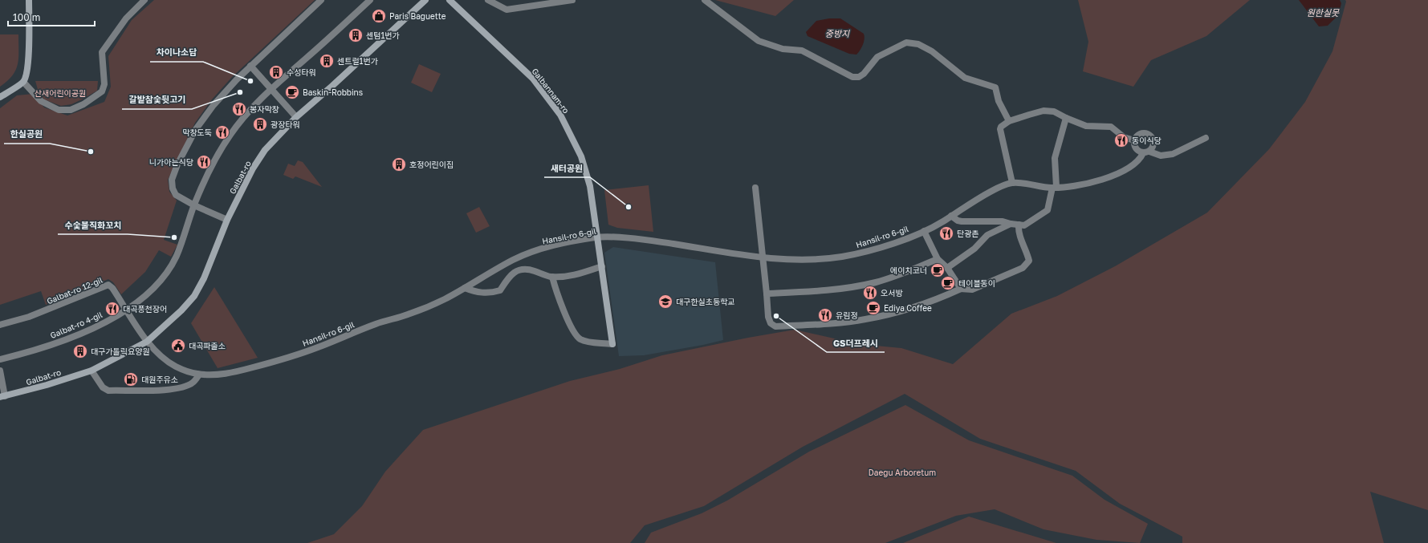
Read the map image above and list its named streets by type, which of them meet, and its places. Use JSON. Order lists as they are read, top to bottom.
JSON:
{
  "streets": {
    "main road": ["Galbannam-ro", "Galbat-ro"],
    "street": ["Hansil-ro 6-gil", "Galbat-ro 12-gil", "Galbat-ro 4-gil"]
  },
  "crossings": [
    ["Galbannam-ro", "Hansil-ro 6-gil"],
    ["Galbat-ro", "Hansil-ro 6-gil"],
    ["Galbat-ro", "Galbat-ro 12-gil"],
    ["Hansil-ro 6-gil", "Galbat-ro 12-gil"],
    ["Galbat-ro 12-gil", "Galbat-ro 4-gil"]
  ],
  "water": ["원한실못", "중방지"],
  "parks": ["산새어린이공원", "Daegu Arboretum"],
  "places": {
    "shop": ["Paris Baguette"],
    "building": [
      "센텀1번가",
      "센트럴1번가",
      "수성타워",
      "광장타워",
      "호정어린이집",
      "대구가톨릭요양원"
    ],
    "other": [
      "차이나소담",
      "갈밭참숯뒷고기",
      "한실공원",
      "새터공원",
      "수숯불직화꼬치",
      "GS더프레시"
    ],
    "cafe": [
      "Baskin-Robbins",
      "에이치코너",
      "테이블동이",
      "Ediya Coffee"
    ],
    "restaurant": [
      "봉자막창",
      "막창도둑",
      "동이식당",
      "니가아는식당",
      "탄광촌",
      "오서방",
      "대곡풍천장어",
      "유림정"
    ],
    "school or university": ["대구한실초등학교"],
    "public building": ["대곡파출소"],
    "fuel station": ["대원주유소"]
  },
  "scale_bar": "100 m"
}
